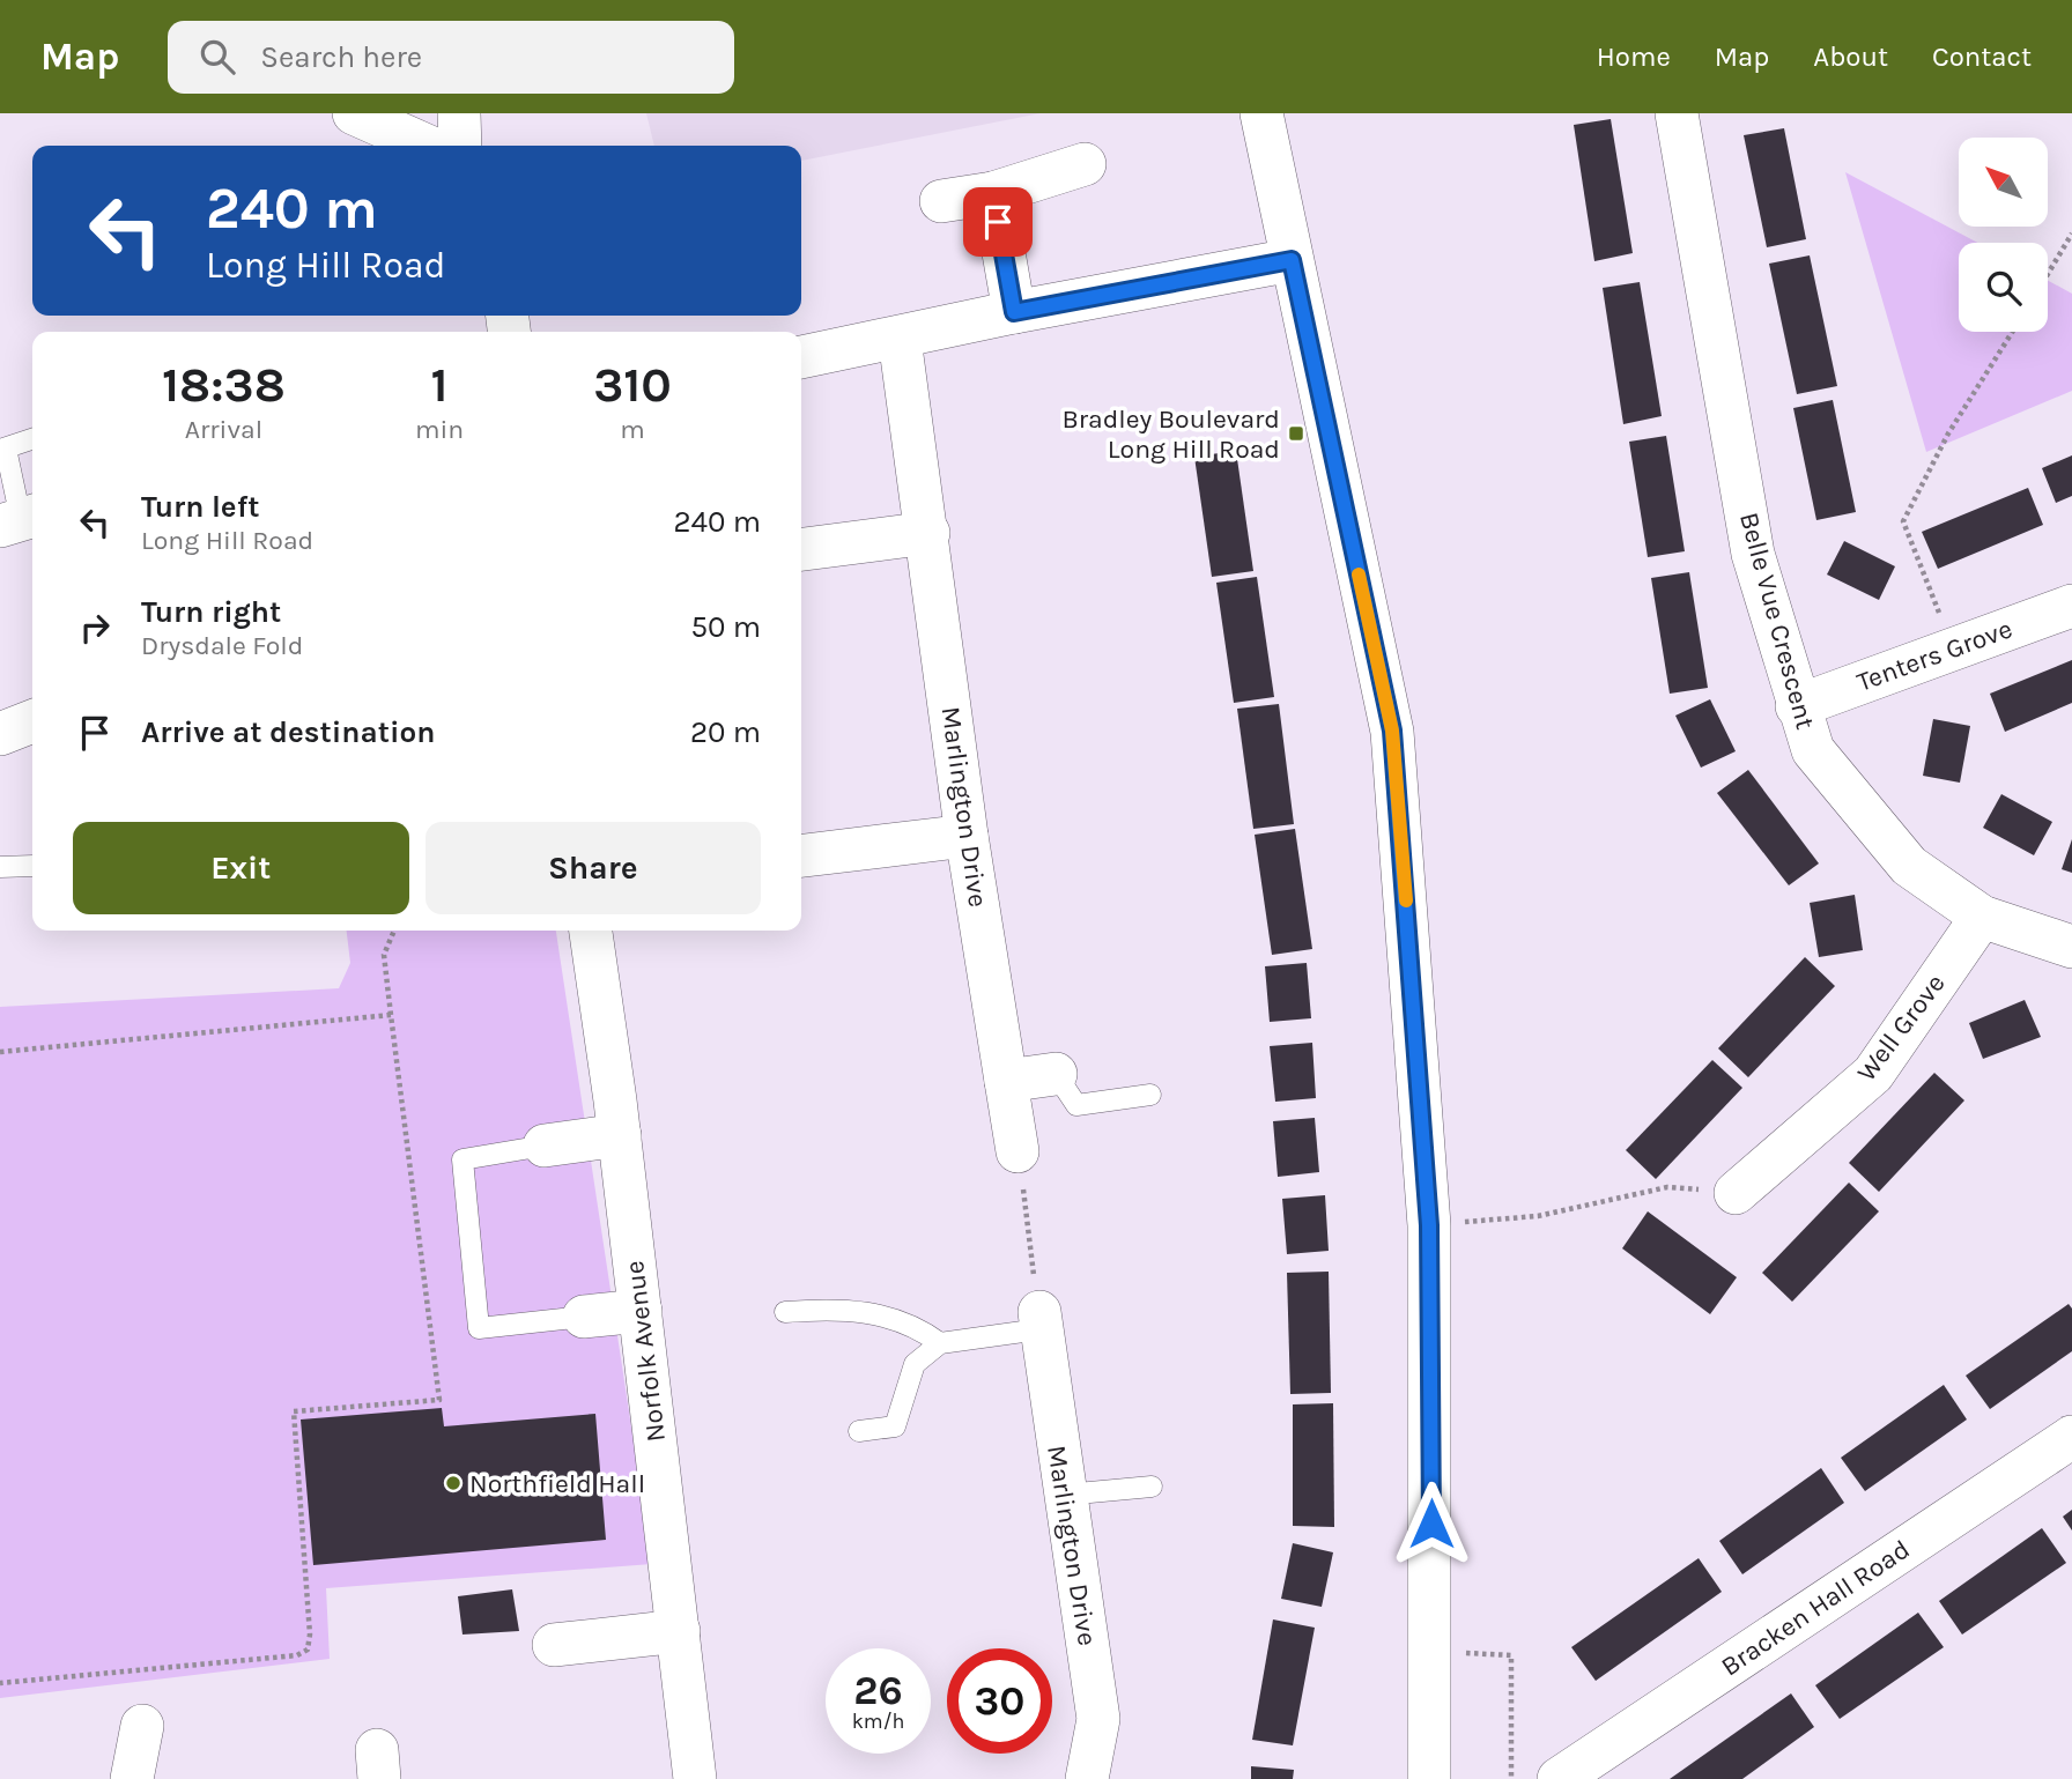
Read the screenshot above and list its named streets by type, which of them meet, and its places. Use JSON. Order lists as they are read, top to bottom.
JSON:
{
  "streets": {
    "street": [
      "Belle Vue Crescent",
      "Tenters Grove",
      "Marlington Drive",
      "Well Grove",
      "Norfolk Avenue",
      "Bracken Hall Road"
    ]
  },
  "crossings": [
    ["Belle Vue Crescent", "Tenters Grove"],
    ["Belle Vue Crescent", "Well Grove"]
  ],
  "places": {
    "transit": ["Bradley Boulevard Long Hill Road"],
    "other": ["Northfield Hall"]
  },
  "north": "top left",
  "page": {
    "header": "Map",
    "search": "Search here",
    "nav": [
      "Home",
      "Map",
      "About",
      "Contact"
    ],
    "turn": ["240 m", "Long Hill Road"],
    "eta": [
      "18:38",
      "Arrival",
      "1",
      "min",
      "310",
      "m"
    ],
    "list": [
      {
        "name": "Turn left",
        "note": "Long Hill Road",
        "value": "240 m"
      },
      {
        "name": "Turn right",
        "note": "Drysdale Fold",
        "value": "50 m"
      },
      {
        "name": "Arrive at destination",
        "value": "20 m"
      }
    ],
    "buttons": ["Exit", "Share"],
    "speed": "26 km/h",
    "limit": "30"
  }
}
